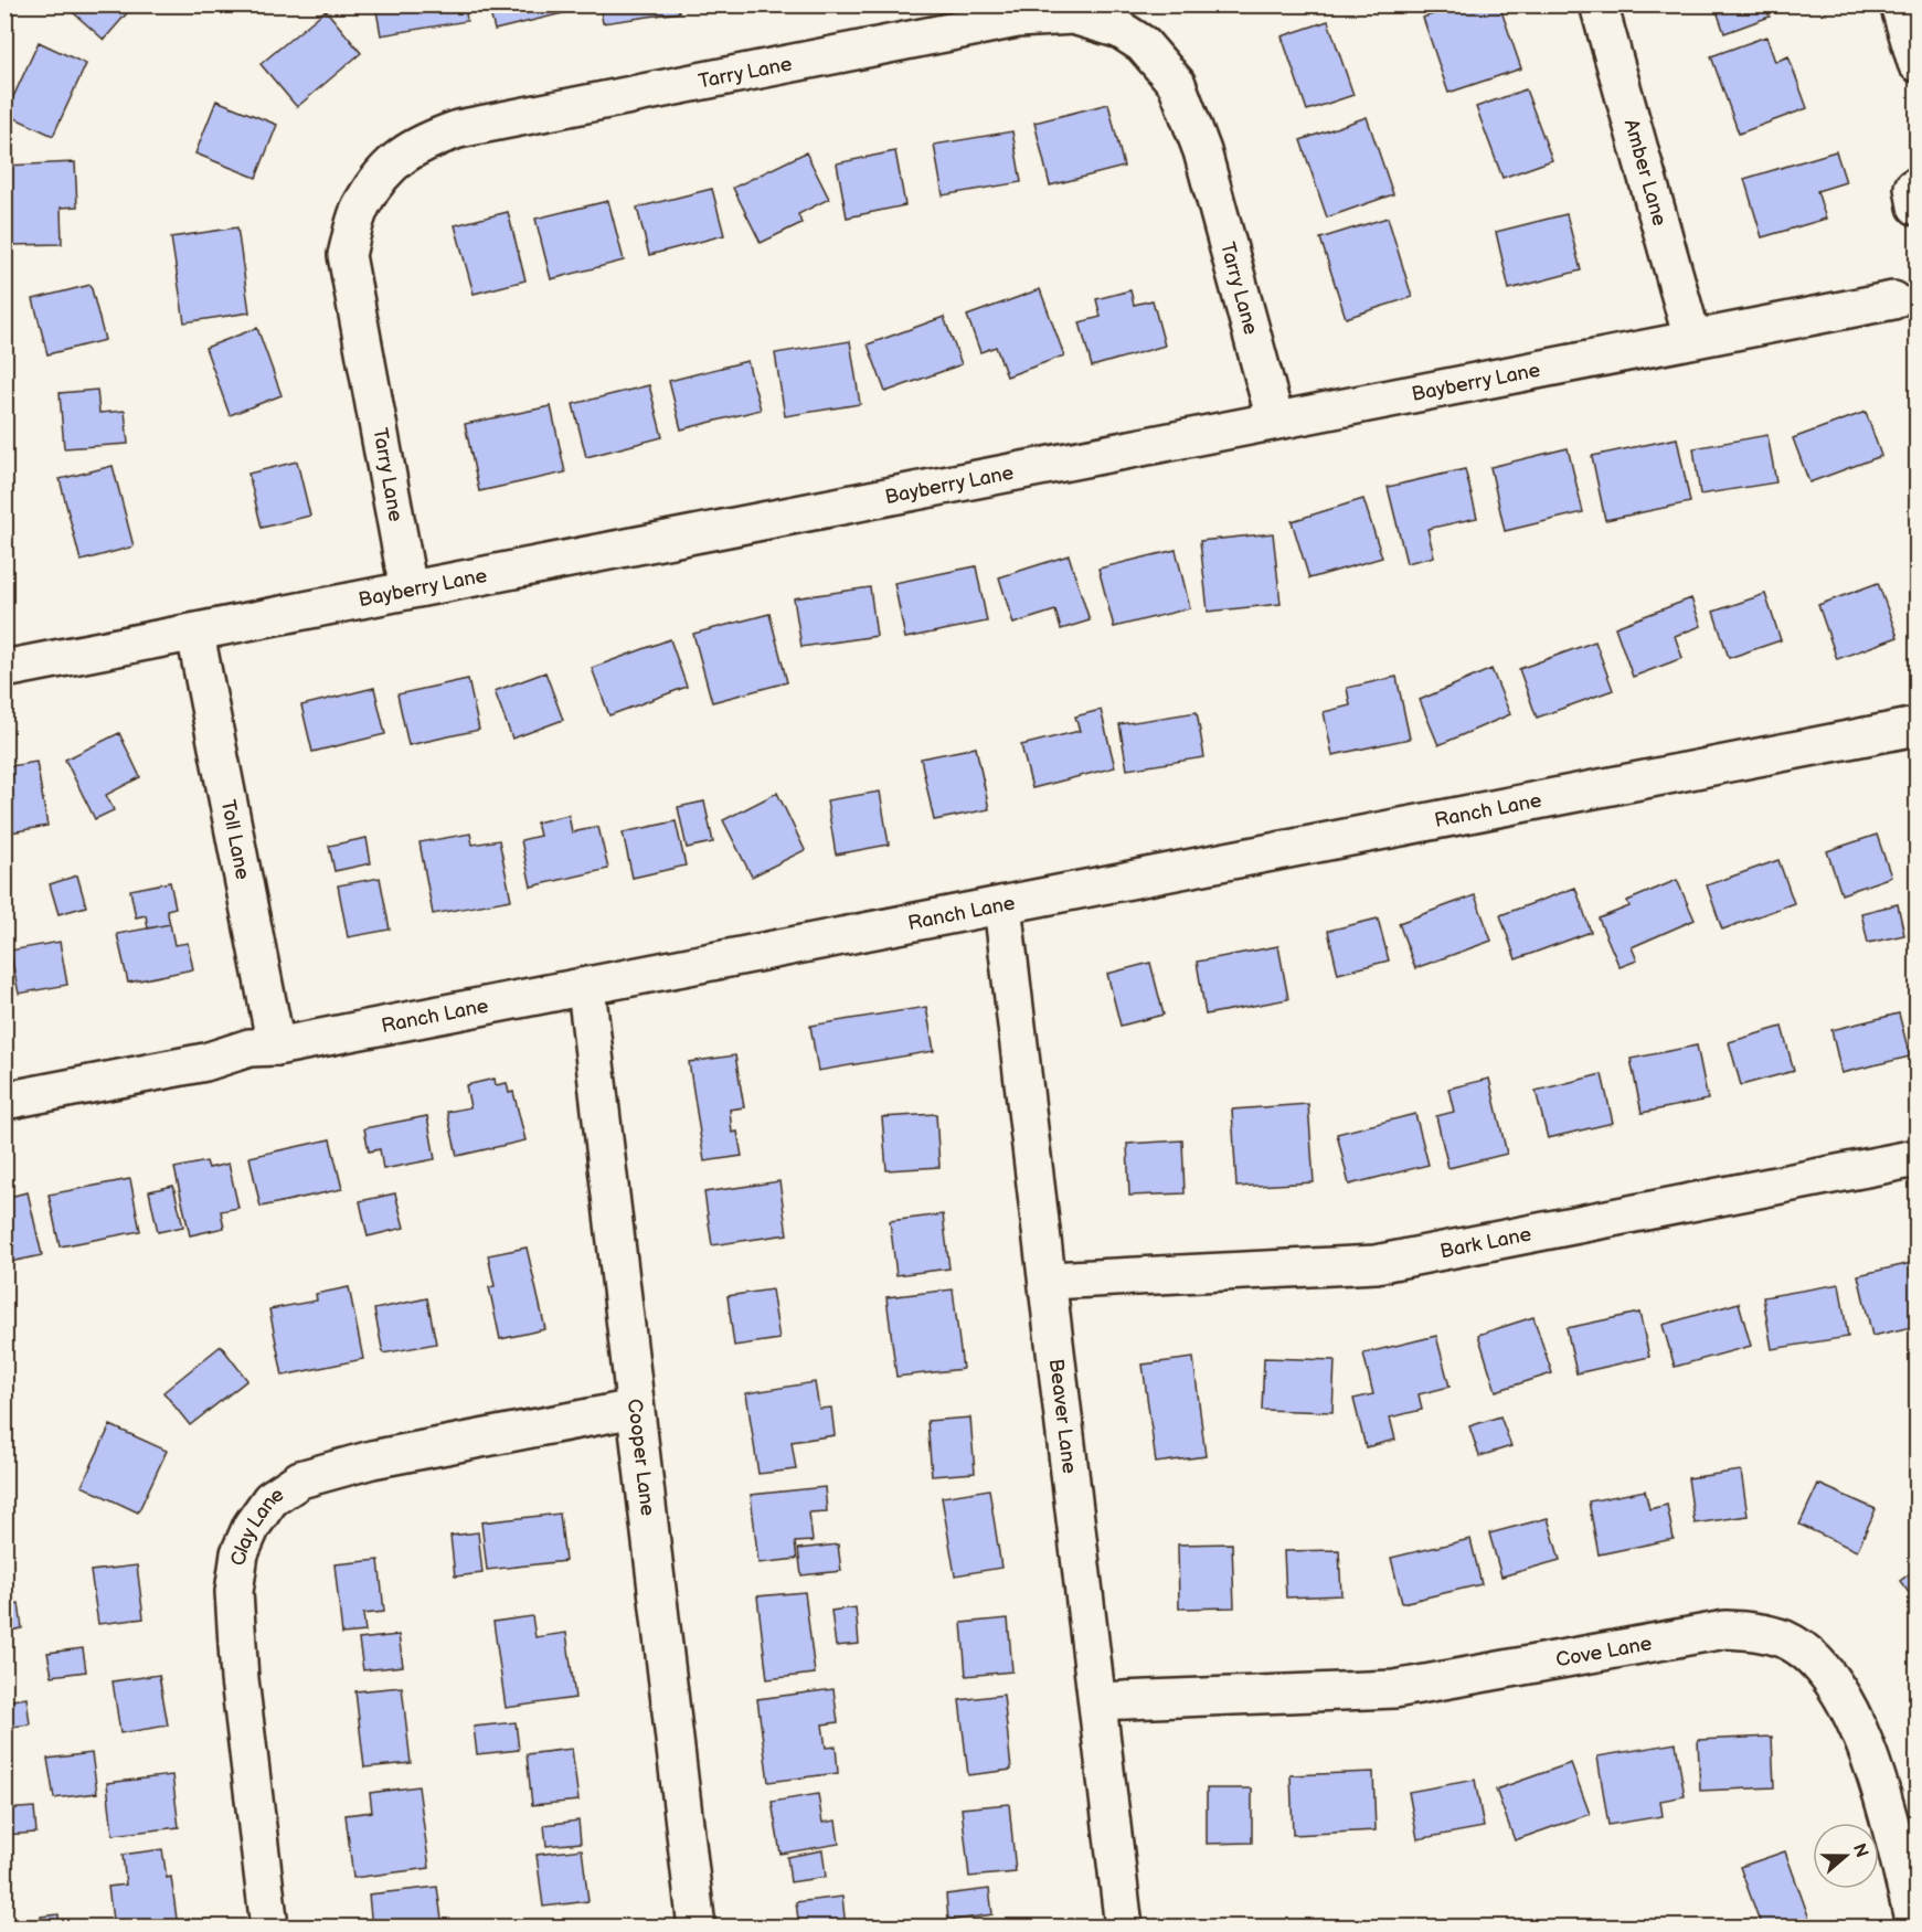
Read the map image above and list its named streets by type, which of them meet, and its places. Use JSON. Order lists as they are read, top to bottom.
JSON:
{
  "streets": {
    "street": [
      "Tarry Lane",
      "Amber Lane",
      "Bayberry Lane",
      "Ranch Lane",
      "Toll Lane",
      "Bark Lane",
      "Beaver Lane",
      "Cooper Lane",
      "Clay Lane",
      "Cove Lane"
    ]
  },
  "crossings": [
    ["Tarry Lane", "Bayberry Lane"],
    ["Amber Lane", "Bayberry Lane"],
    ["Bayberry Lane", "Toll Lane"],
    ["Ranch Lane", "Toll Lane"],
    ["Ranch Lane", "Beaver Lane"],
    ["Ranch Lane", "Cooper Lane"],
    ["Bark Lane", "Beaver Lane"],
    ["Beaver Lane", "Cove Lane"],
    ["Cooper Lane", "Clay Lane"]
  ],
  "north": "right"
}
